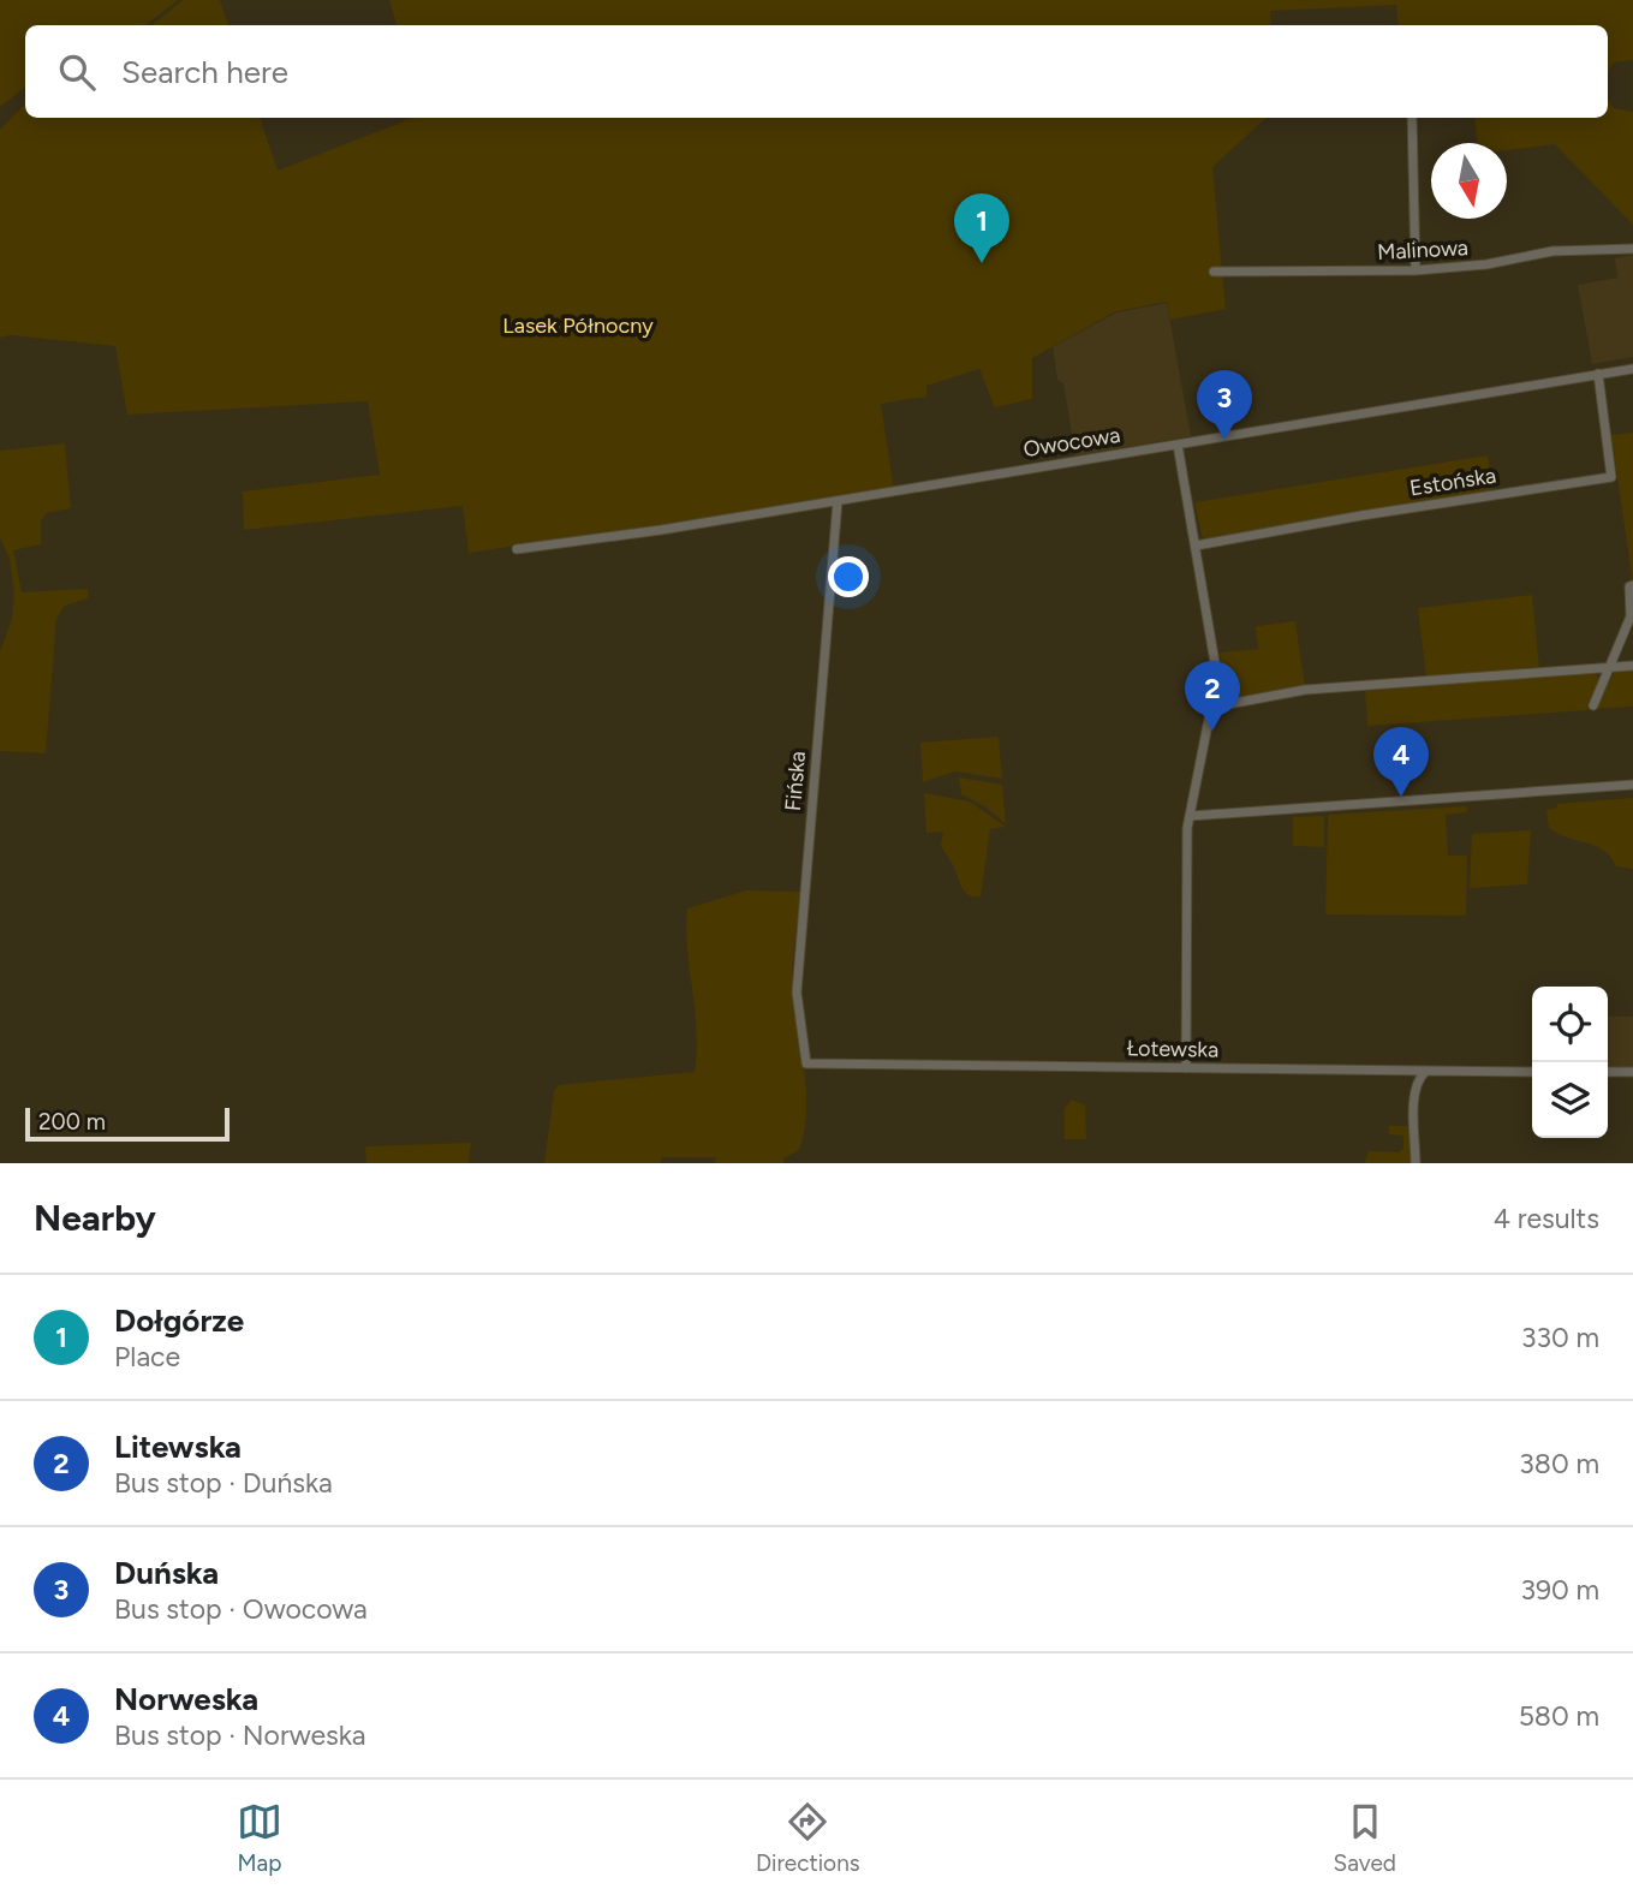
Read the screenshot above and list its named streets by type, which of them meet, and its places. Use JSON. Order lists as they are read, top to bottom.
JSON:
{
  "streets": {
    "street": [
      "Malinowa",
      "Owocowa",
      "Estońska",
      "Fińska",
      "Łotewska"
    ]
  },
  "crossings": [
    ["Owocowa", "Estońska"],
    ["Owocowa", "Fińska"],
    ["Fińska", "Łotewska"]
  ],
  "parks": ["Lasek Północny"],
  "scale_bar": "200 m",
  "north": "bottom",
  "page": {
    "search": "Search here",
    "pins": [
      "1",
      "3",
      "2",
      "4"
    ],
    "scale": "200 m",
    "heading": ["Nearby", "4 results"],
    "list": [
      {
        "mark": "1",
        "name": "Dołgórze",
        "note": "Place",
        "value": "330 m"
      },
      {
        "mark": "2",
        "name": "Litewska",
        "note": "Bus stop · Duńska",
        "value": "380 m"
      },
      {
        "mark": "3",
        "name": "Duńska",
        "note": "Bus stop · Owocowa",
        "value": "390 m"
      },
      {
        "mark": "4",
        "name": "Norweska",
        "note": "Bus stop · Norweska",
        "value": "580 m"
      }
    ],
    "nav": ["Map", "Directions", "Saved"]
  }
}
